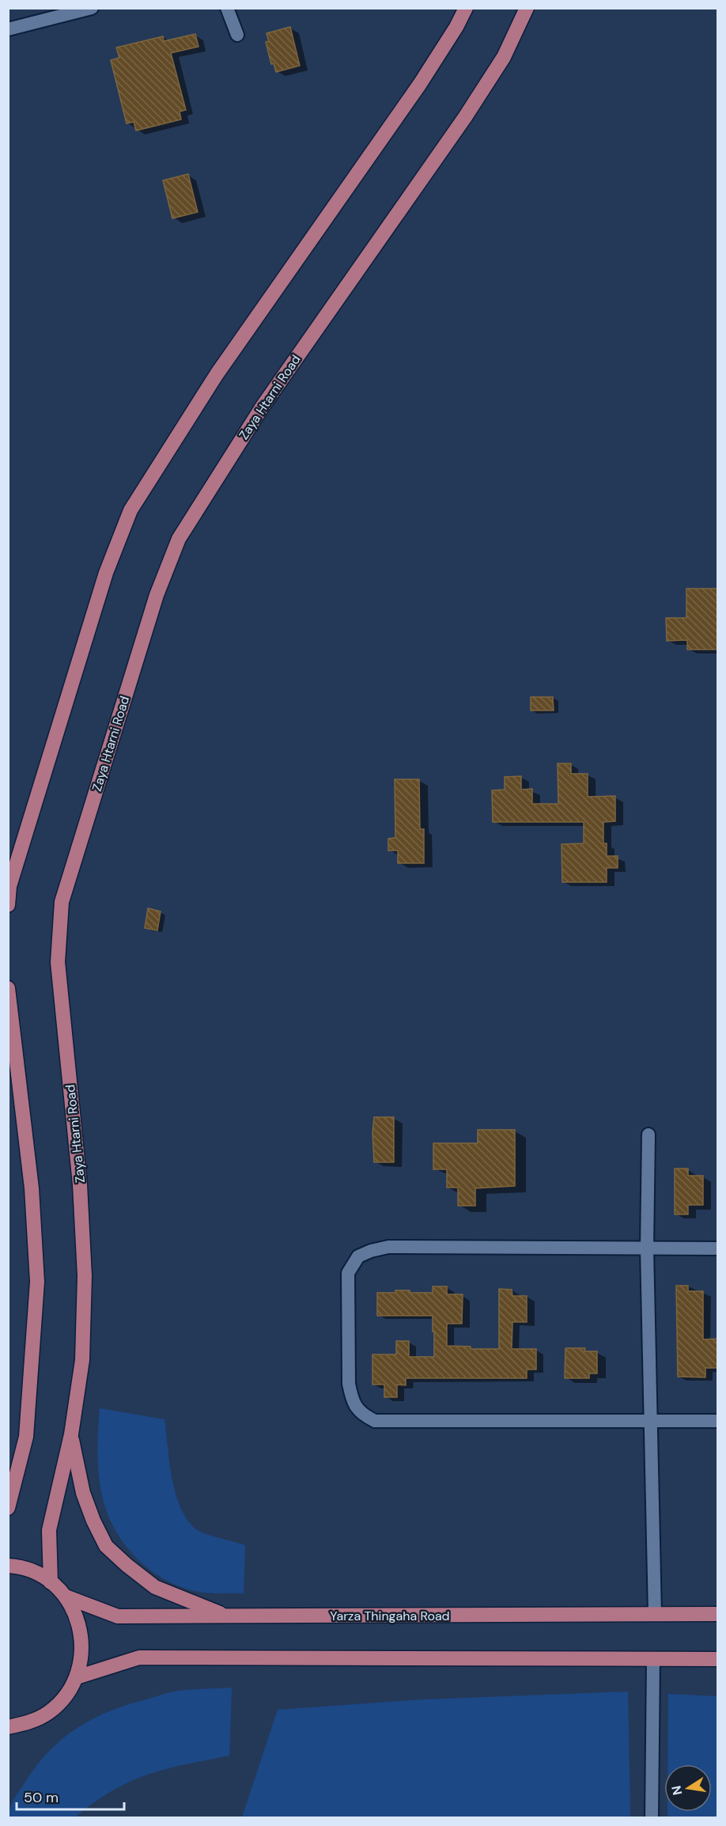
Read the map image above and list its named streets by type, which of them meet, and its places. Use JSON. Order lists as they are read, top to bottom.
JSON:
{
  "streets": {
    "main road": ["Zaya Htarni Road", "Yarza Thingaha Road"]
  },
  "scale_bar": "50 m",
  "north": "left"
}
